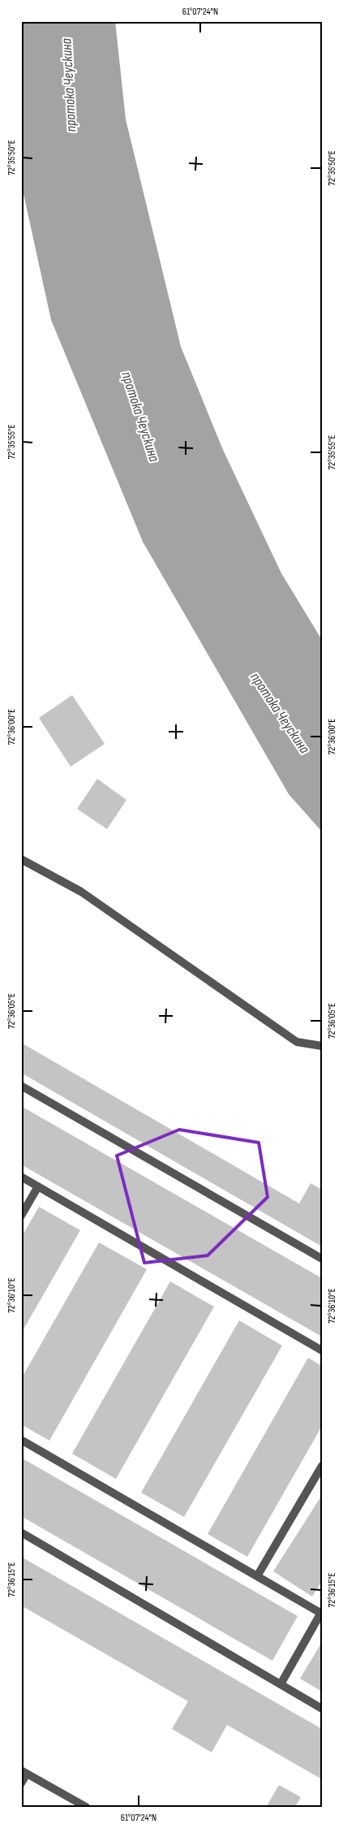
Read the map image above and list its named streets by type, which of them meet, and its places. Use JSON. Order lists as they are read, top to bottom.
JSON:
{
  "water": ["протока Чеускина"],
  "coordinates": [
    "61°07'24\"N",
    "72°35'50\"E",
    "72°35'55\"E",
    "72°36'00\"E",
    "72°36'05\"E",
    "72°36'10\"E",
    "72°36'15\"E"
  ]
}
